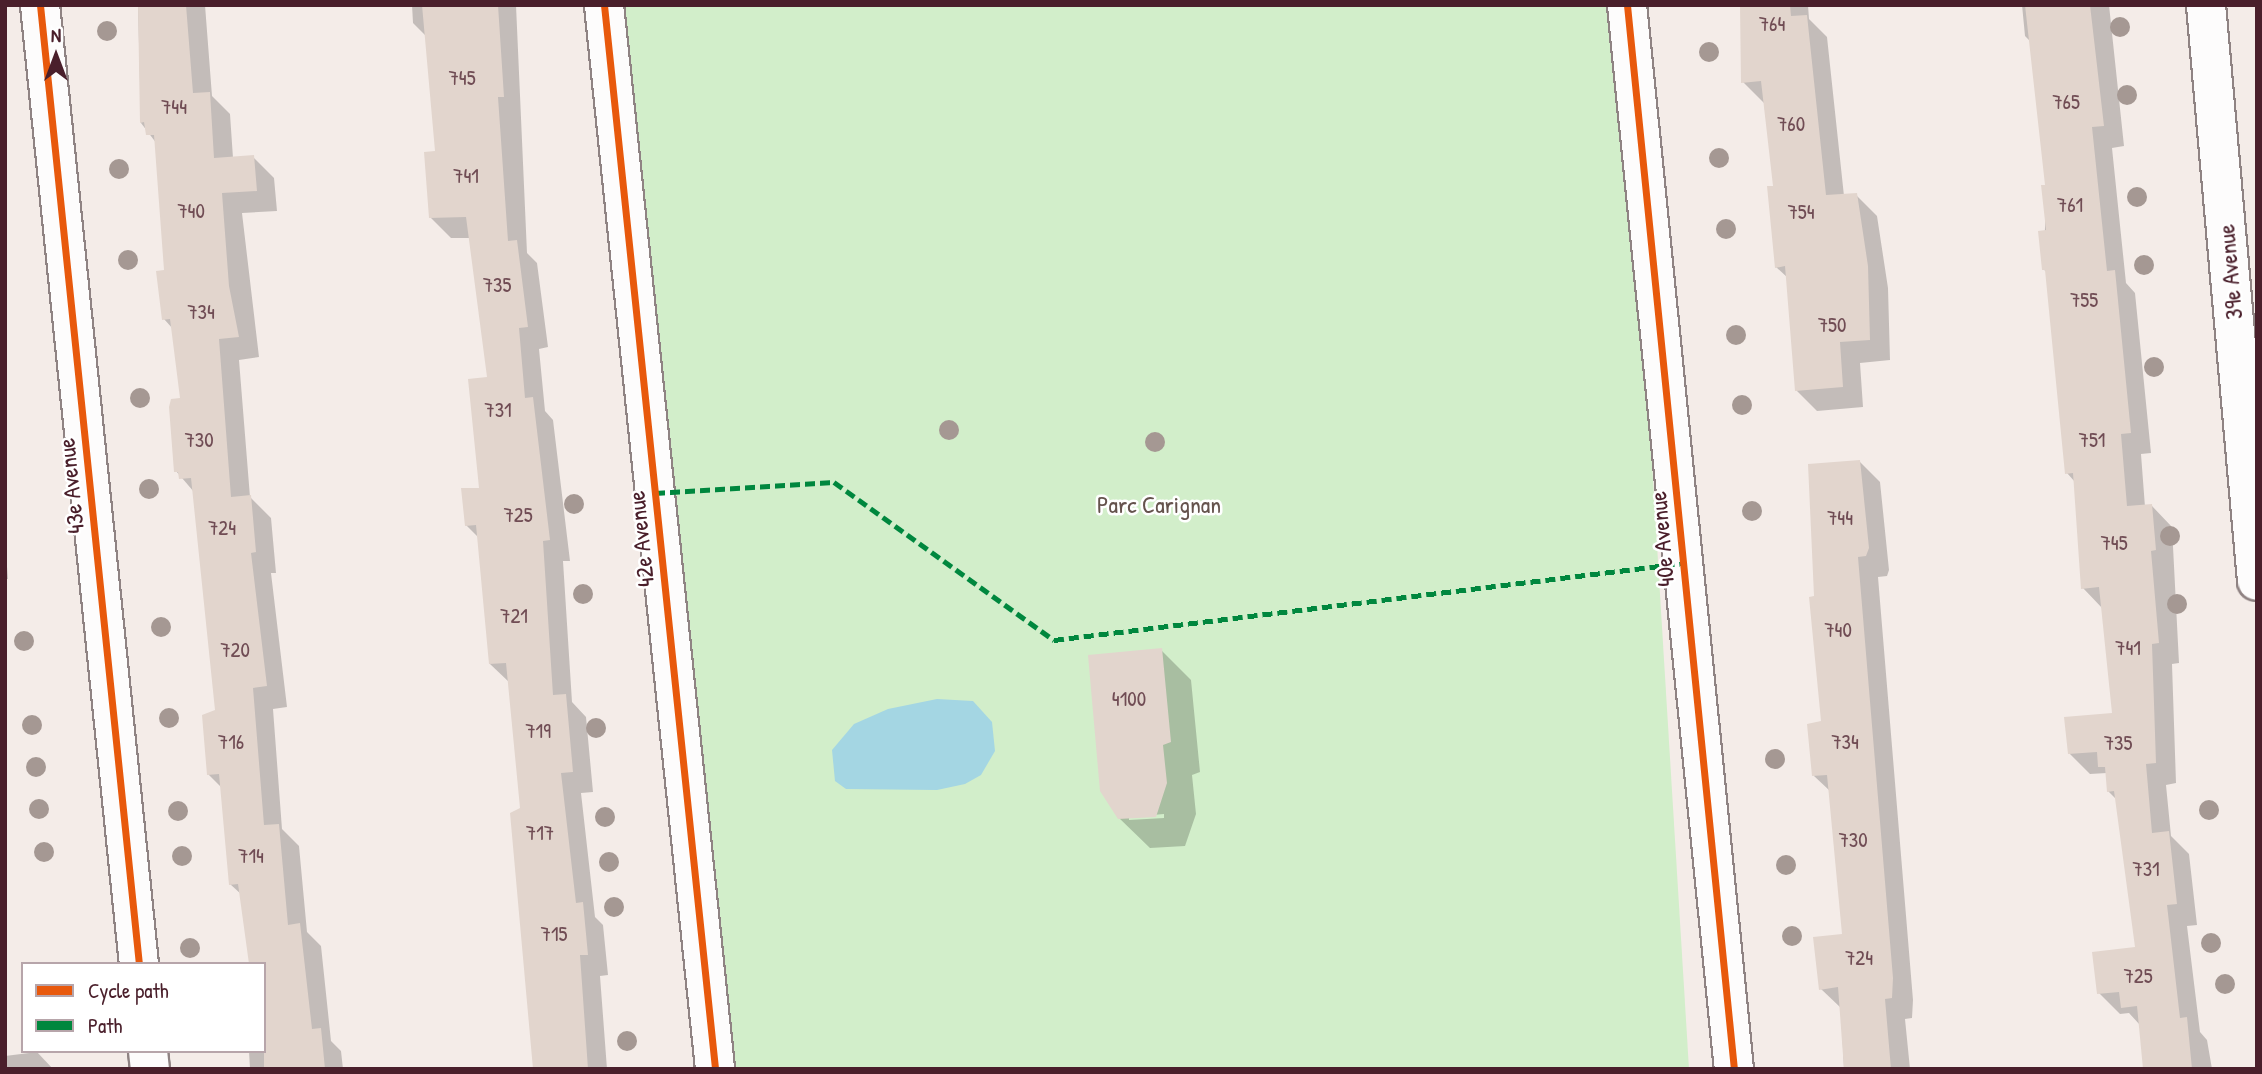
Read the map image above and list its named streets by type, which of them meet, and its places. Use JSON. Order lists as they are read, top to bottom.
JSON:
{
  "streets": {
    "street": [
      "39e Avenue",
      "43e Avenue",
      "42e Avenue",
      "40e Avenue"
    ]
  },
  "parks": ["Parc Carignan"],
  "house_numbers": [
    "764",
    "745",
    "765",
    "744",
    "760",
    "741",
    "761",
    "740",
    "754",
    "735",
    "755",
    "734",
    "750",
    "731",
    "730",
    "751",
    "725",
    "744",
    "724",
    "745",
    "721",
    "740",
    "741",
    "720",
    "4100",
    "719",
    "716",
    "734",
    "735",
    "717",
    "730",
    "714",
    "731",
    "715",
    "724",
    "725"
  ],
  "legend": ["Cycle path", "Path"],
  "north": "top"
}
